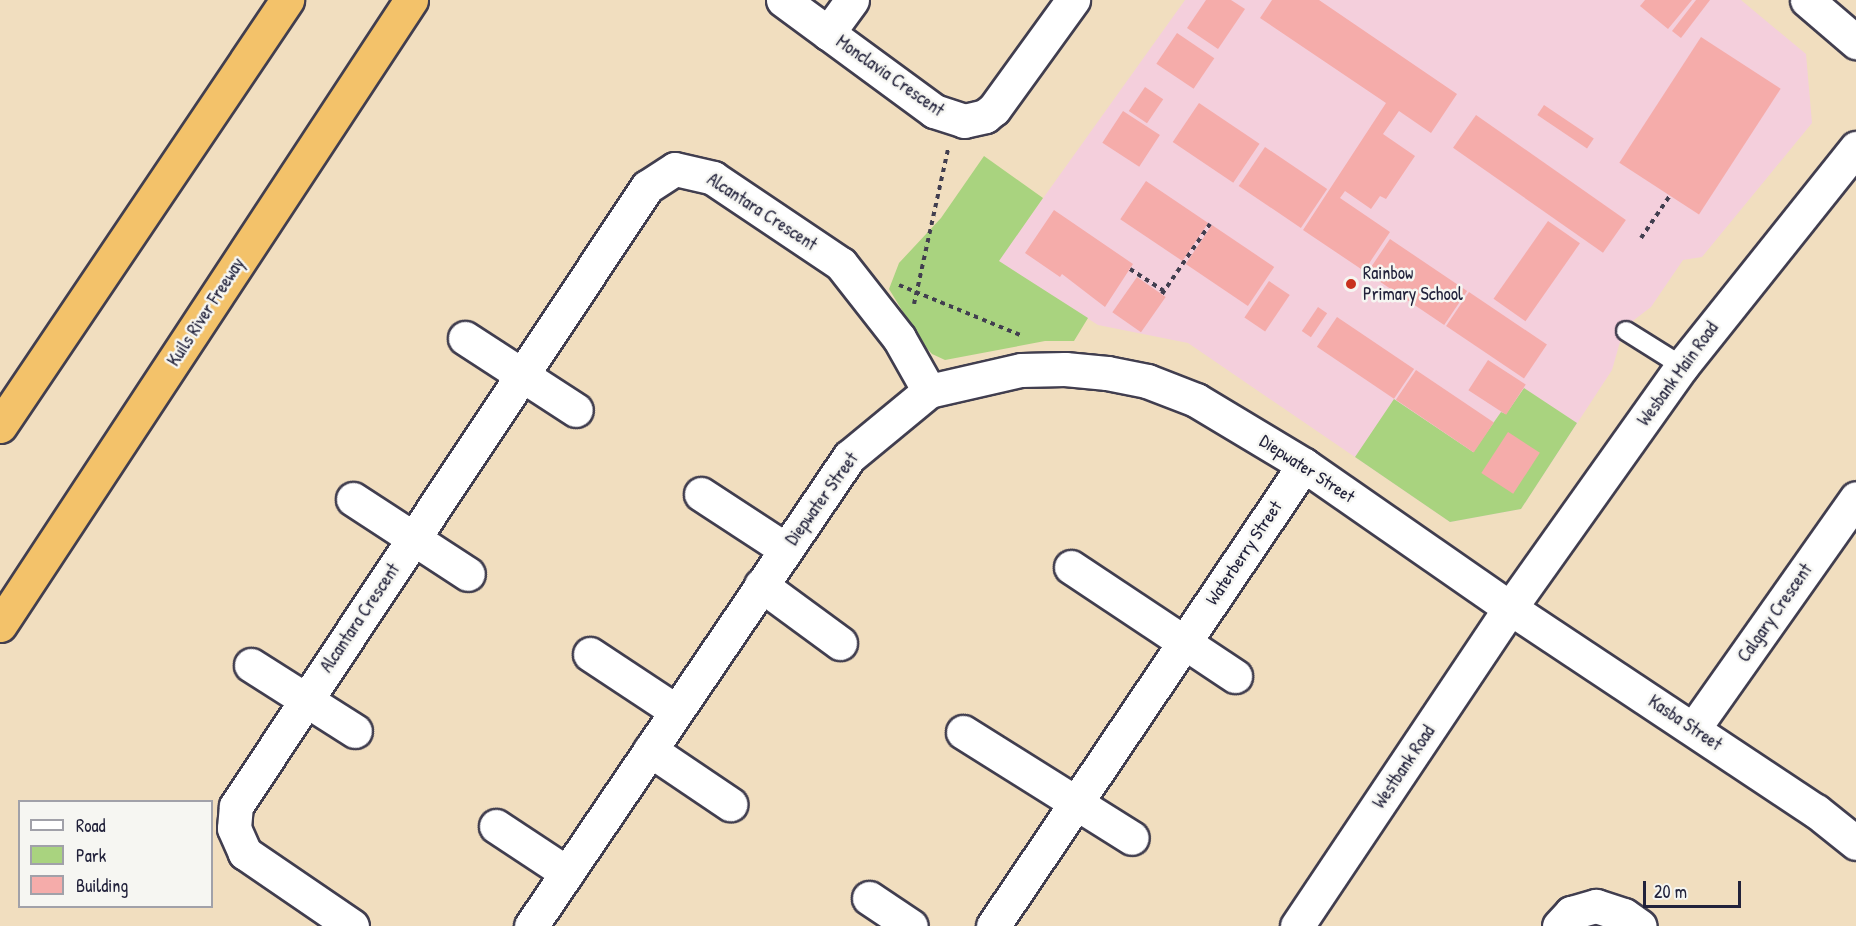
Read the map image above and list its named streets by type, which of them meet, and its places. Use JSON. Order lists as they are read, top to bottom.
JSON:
{
  "streets": {
    "highway": ["Kuils River Freeway"],
    "street": [
      "Monclavia Crescent",
      "Alcantara Crescent",
      "Wesbank Main Road",
      "Diepwater Street",
      "Waterberry Street",
      "Calgary Crescent",
      "Kasba Street",
      "Westbank Road"
    ]
  },
  "crossings": [
    ["Alcantara Crescent", "Diepwater Street"],
    ["Wesbank Main Road", "Diepwater Street"],
    ["Wesbank Main Road", "Kasba Street"],
    ["Wesbank Main Road", "Westbank Road"],
    ["Diepwater Street", "Waterberry Street"],
    ["Diepwater Street", "Kasba Street"],
    ["Diepwater Street", "Westbank Road"],
    ["Calgary Crescent", "Kasba Street"],
    ["Kasba Street", "Westbank Road"]
  ],
  "places": ["Rainbow Primary School"],
  "legend": ["Road", "Park", "Building"],
  "scale_bar": "20 m"
}
